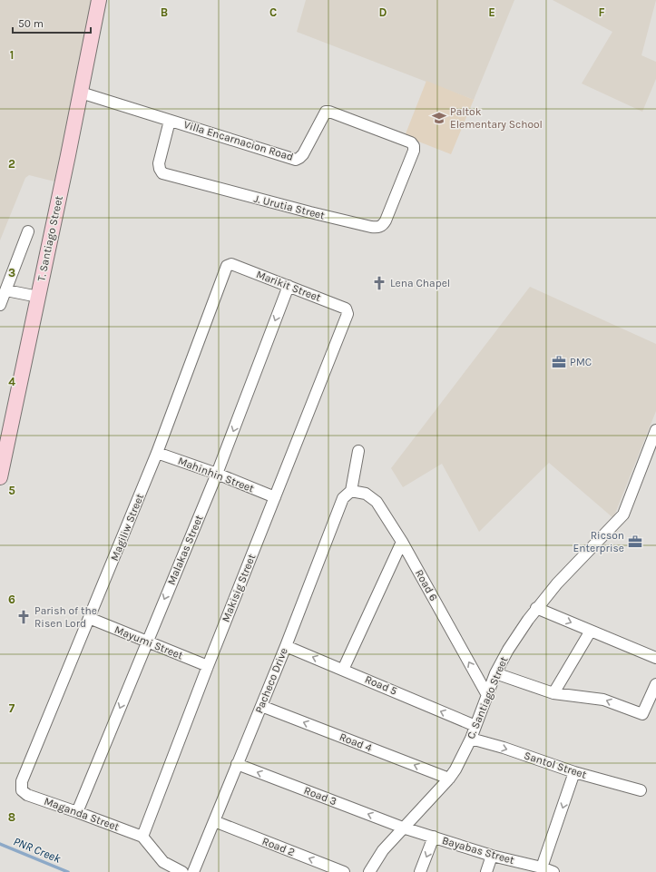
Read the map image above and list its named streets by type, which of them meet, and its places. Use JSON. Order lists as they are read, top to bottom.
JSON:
{
  "streets": {
    "main road": ["T. Santiago Street"],
    "street": [
      "Villa Encarnacion Road",
      "J. Urutia Street",
      "Marikit Street",
      "Mahinhin Street",
      "Magiliw Street",
      "Malakas Street",
      "Road 6",
      "Makisig Street",
      "Mayumi Street",
      "Pacheco Drive",
      "Road 5",
      "C. Santiago Street",
      "Road 4",
      "Santol Street",
      "Road 3",
      "Maganda Street",
      "Road 2",
      "Bayabas Street"
    ]
  },
  "crossings": [
    ["Villa Encarnacion Road", "J. Urutia Street"],
    ["Villa Encarnacion Road", "T. Santiago Street"],
    ["Marikit Street", "Magiliw Street"],
    ["Marikit Street", "Malakas Street"],
    ["Marikit Street", "Makisig Street"],
    ["Mahinhin Street", "Magiliw Street"],
    ["Mahinhin Street", "Malakas Street"],
    ["Mahinhin Street", "Makisig Street"],
    ["Magiliw Street", "Mayumi Street"],
    ["Magiliw Street", "Maganda Street"],
    ["Malakas Street", "Mayumi Street"],
    ["Malakas Street", "Maganda Street"],
    ["Road 6", "Pacheco Drive"],
    ["Road 6", "C. Santiago Street"],
    ["Makisig Street", "Mayumi Street"],
    ["Makisig Street", "Maganda Street"],
    ["Pacheco Drive", "Road 5"],
    ["Pacheco Drive", "Road 4"],
    ["Pacheco Drive", "Road 3"],
    ["Pacheco Drive", "Road 2"],
    ["Road 5", "C. Santiago Street"],
    ["C. Santiago Street", "Road 4"],
    ["C. Santiago Street", "Santol Street"],
    ["C. Santiago Street", "Road 3"],
    ["C. Santiago Street", "Bayabas Street"],
    ["Road 3", "Bayabas Street"]
  ],
  "one_way": [
    "Malakas Street",
    "Road 6",
    "Road 5",
    "Road 4",
    "Road 3",
    "Road 2"
  ],
  "water": ["PNR Creek"],
  "places": {
    "school or university": ["Paltok Elementary School"],
    "church": ["Lena Chapel", "Parish of the Risen Lord"],
    "office": ["PMC", "Ricson Enterprise"]
  },
  "scale_bar": "50 m",
  "grid": {
    "columns": [
      "B",
      "C",
      "D",
      "E",
      "F"
    ],
    "rows": [
      "1",
      "2",
      "3",
      "4",
      "5",
      "6",
      "7",
      "8"
    ]
  }
}
